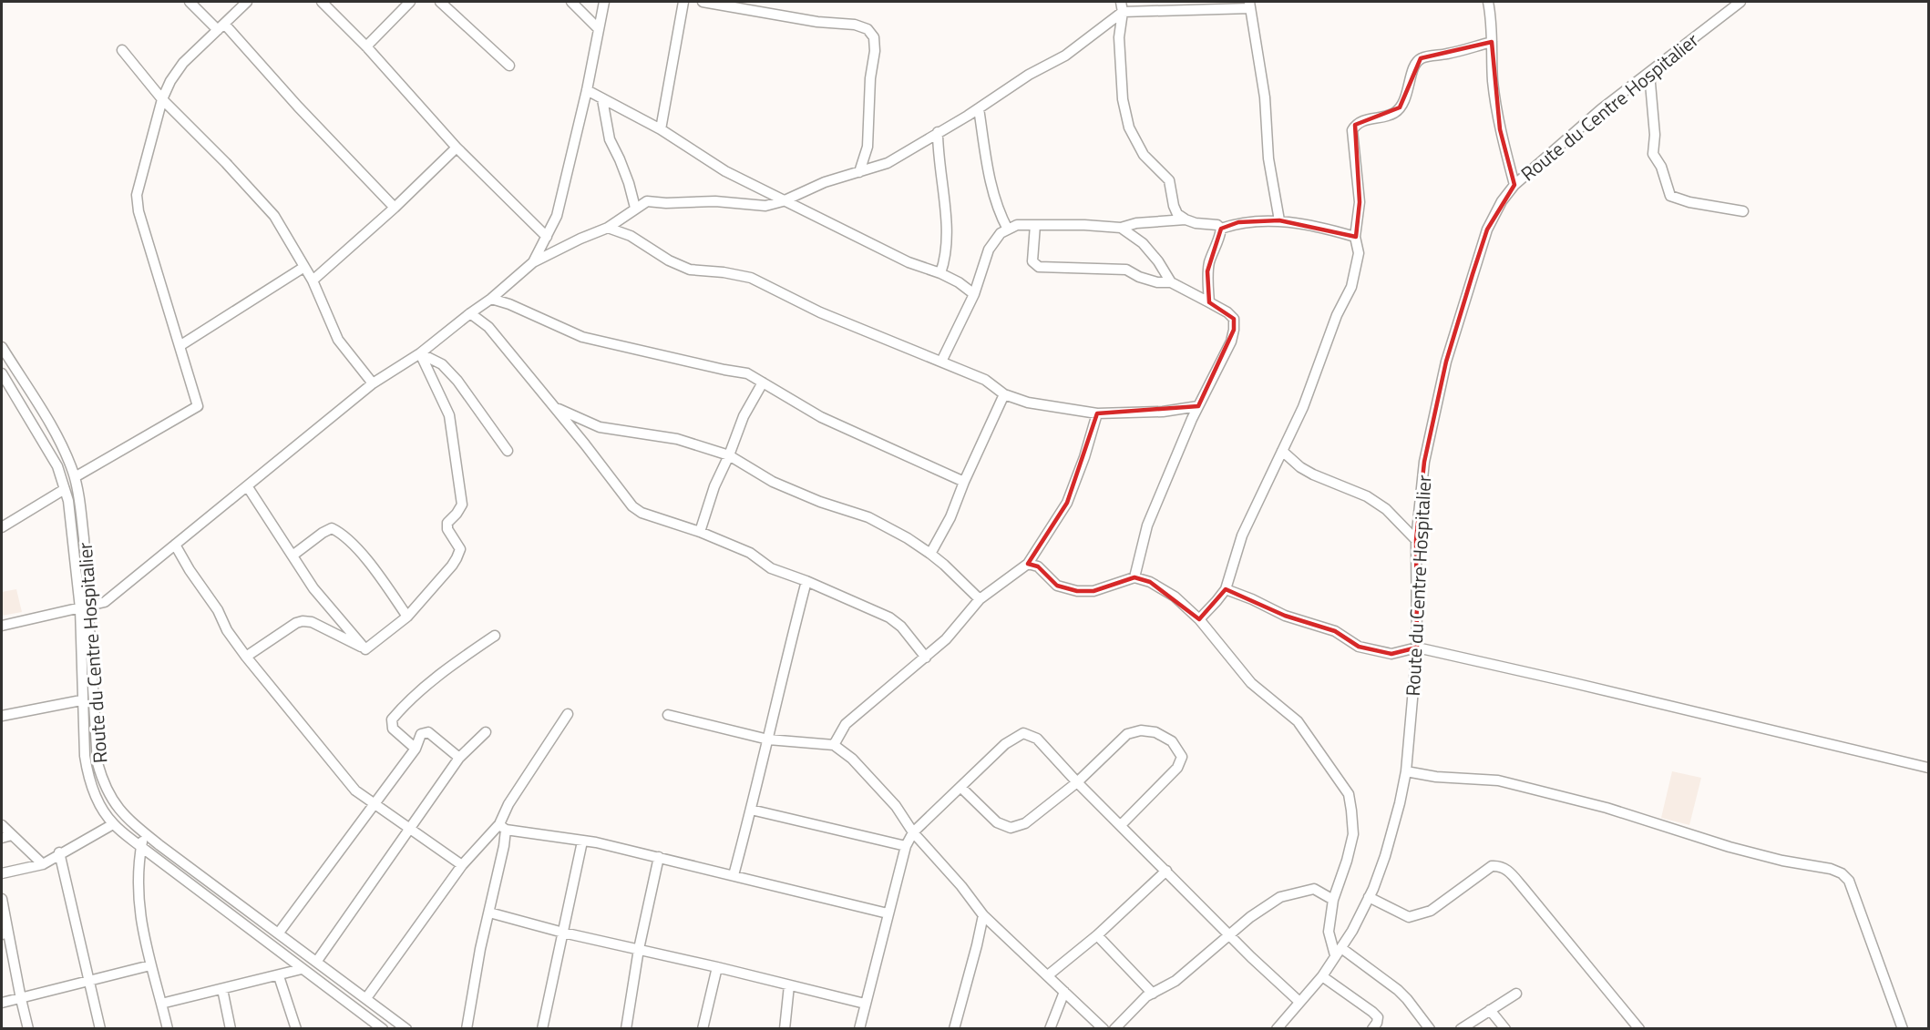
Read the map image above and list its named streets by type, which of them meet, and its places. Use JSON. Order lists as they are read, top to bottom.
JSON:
{
  "streets": {
    "street": ["Route du Centre Hospitalier"]
  }
}
